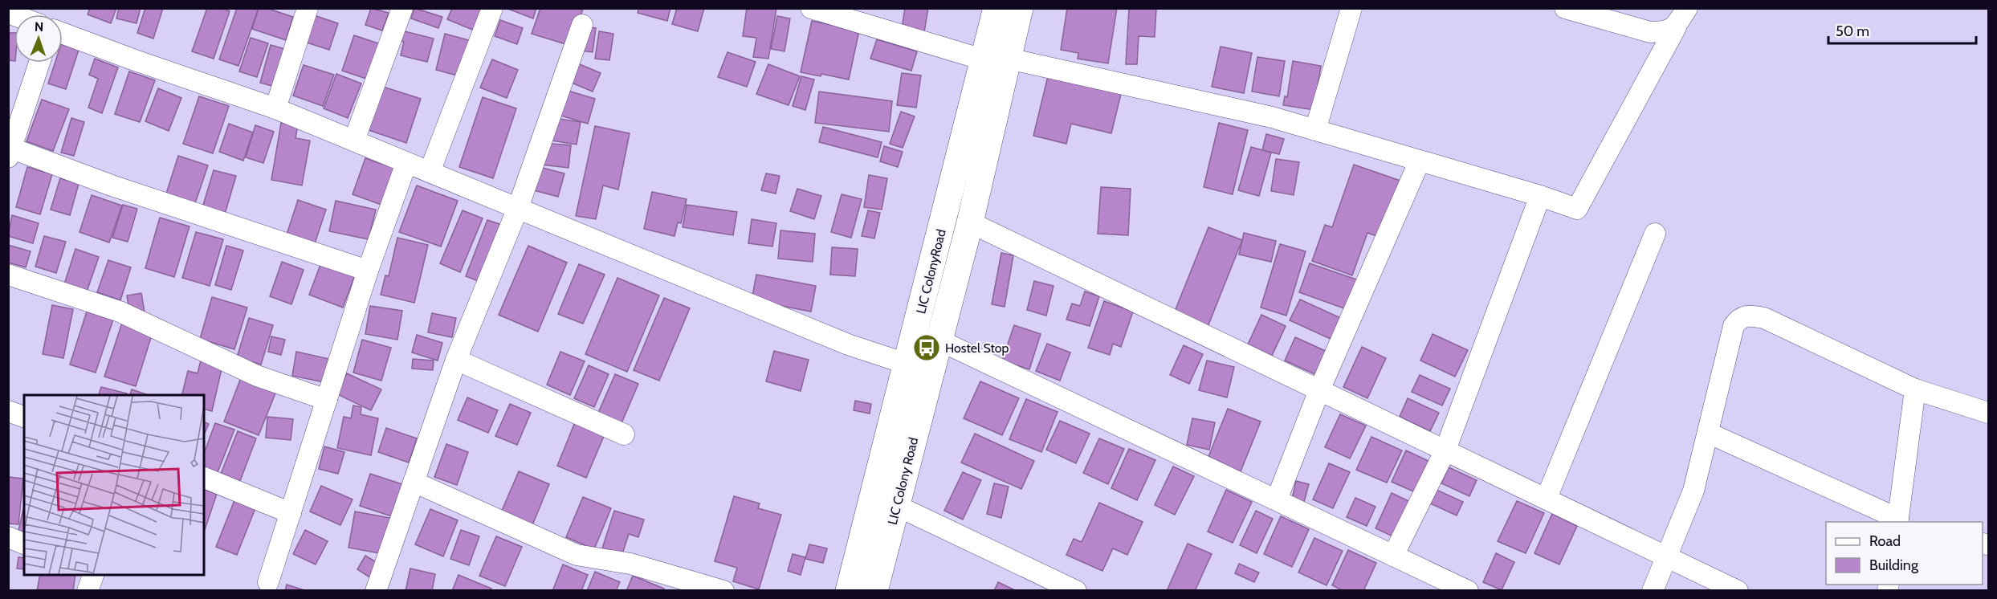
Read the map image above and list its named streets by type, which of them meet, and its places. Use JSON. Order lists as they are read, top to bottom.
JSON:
{
  "streets": {
    "main road": ["LIC ColonyRoad", "LIC Colony Road"]
  },
  "crossings": [
    ["LIC ColonyRoad", "LIC Colony Road"]
  ],
  "places": {
    "bus stop": ["Hostel Stop"]
  },
  "legend": ["Road", "Building"],
  "scale_bar": "50 m",
  "north": "top"
}
